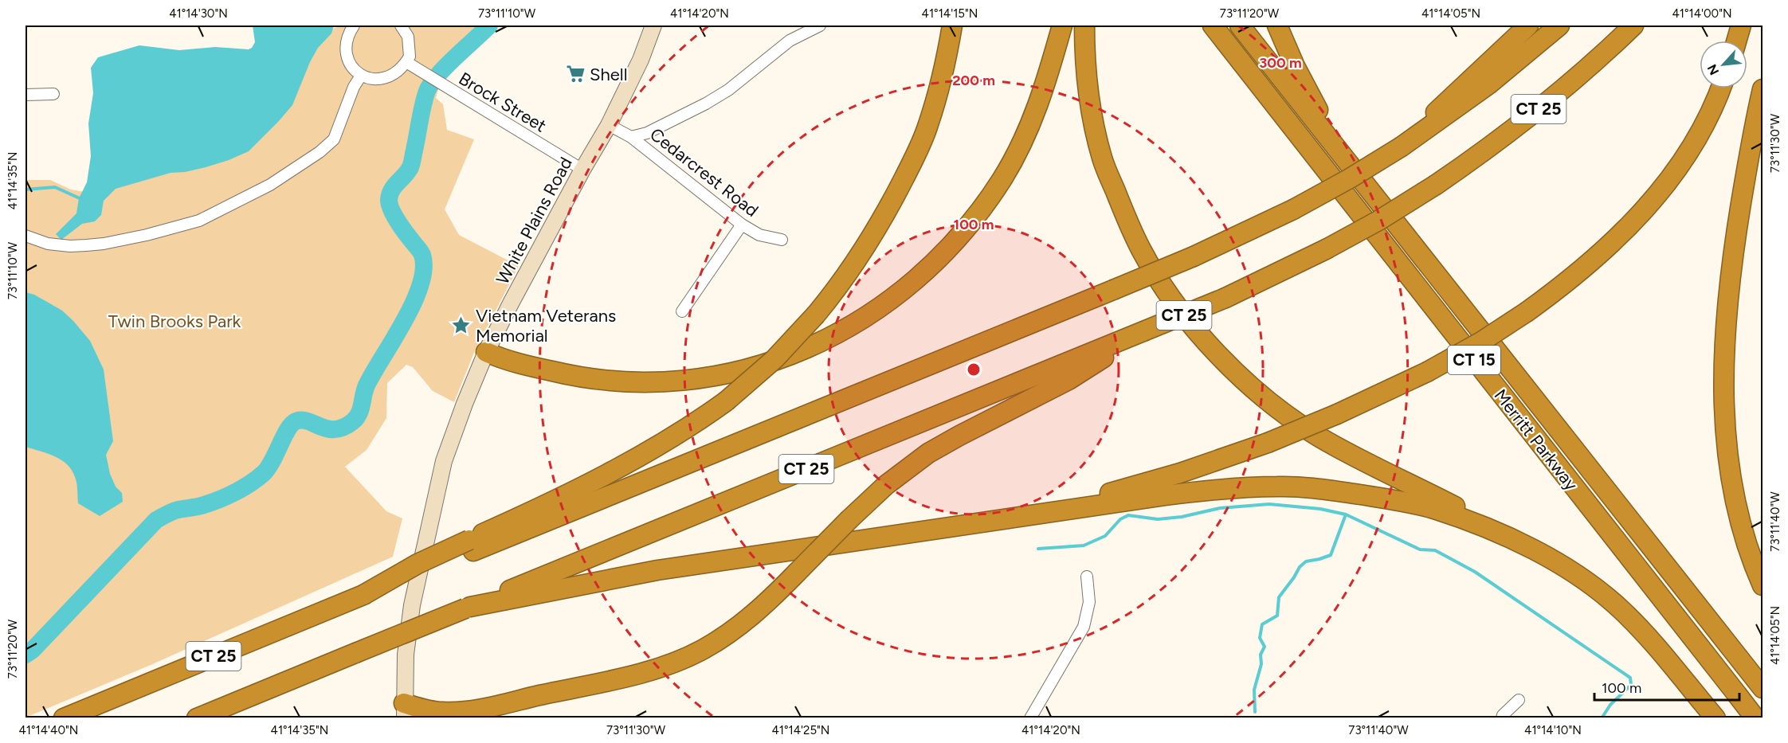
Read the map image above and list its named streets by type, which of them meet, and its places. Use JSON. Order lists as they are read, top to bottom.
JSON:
{
  "streets": {
    "highway": ["CT 25", "CT 15", "Merritt Parkway"],
    "main road": ["White Plains Road"],
    "street": ["Brock Street", "Cedarcrest Road"]
  },
  "crossings": [
    ["Brock Street", "White Plains Road"],
    ["Cedarcrest Road", "White Plains Road"]
  ],
  "parks": ["Twin Brooks Park"],
  "places": {
    "supermarket": ["Shell"],
    "place": ["Vietnam Veterans Memorial"]
  },
  "scale_bar": "100 m",
  "north": "bottom left",
  "coordinates": [
    "41°14'30\"N",
    "73°11'10\"W",
    "41°14'20\"N",
    "41°14'15\"N",
    "73°11'20\"W",
    "41°14'05\"N",
    "41°14'00\"N",
    "73°11'30\"W",
    "41°14'35\"N",
    "73°11'40\"W",
    "41°14'40\"N",
    "41°14'25\"N",
    "41°14'10\"N"
  ],
  "rings": ["300 m", "200 m", "100 m"]
}
